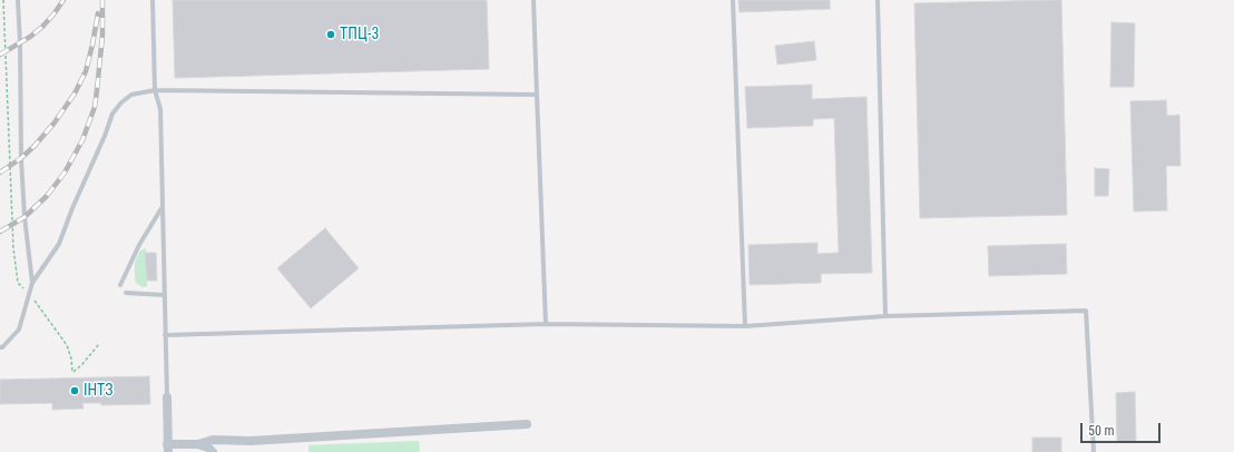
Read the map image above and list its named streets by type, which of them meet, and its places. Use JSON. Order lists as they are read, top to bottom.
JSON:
{
  "places": ["ТПЦ-3", "ІНТЗ"],
  "scale_bar": "50 m"
}
